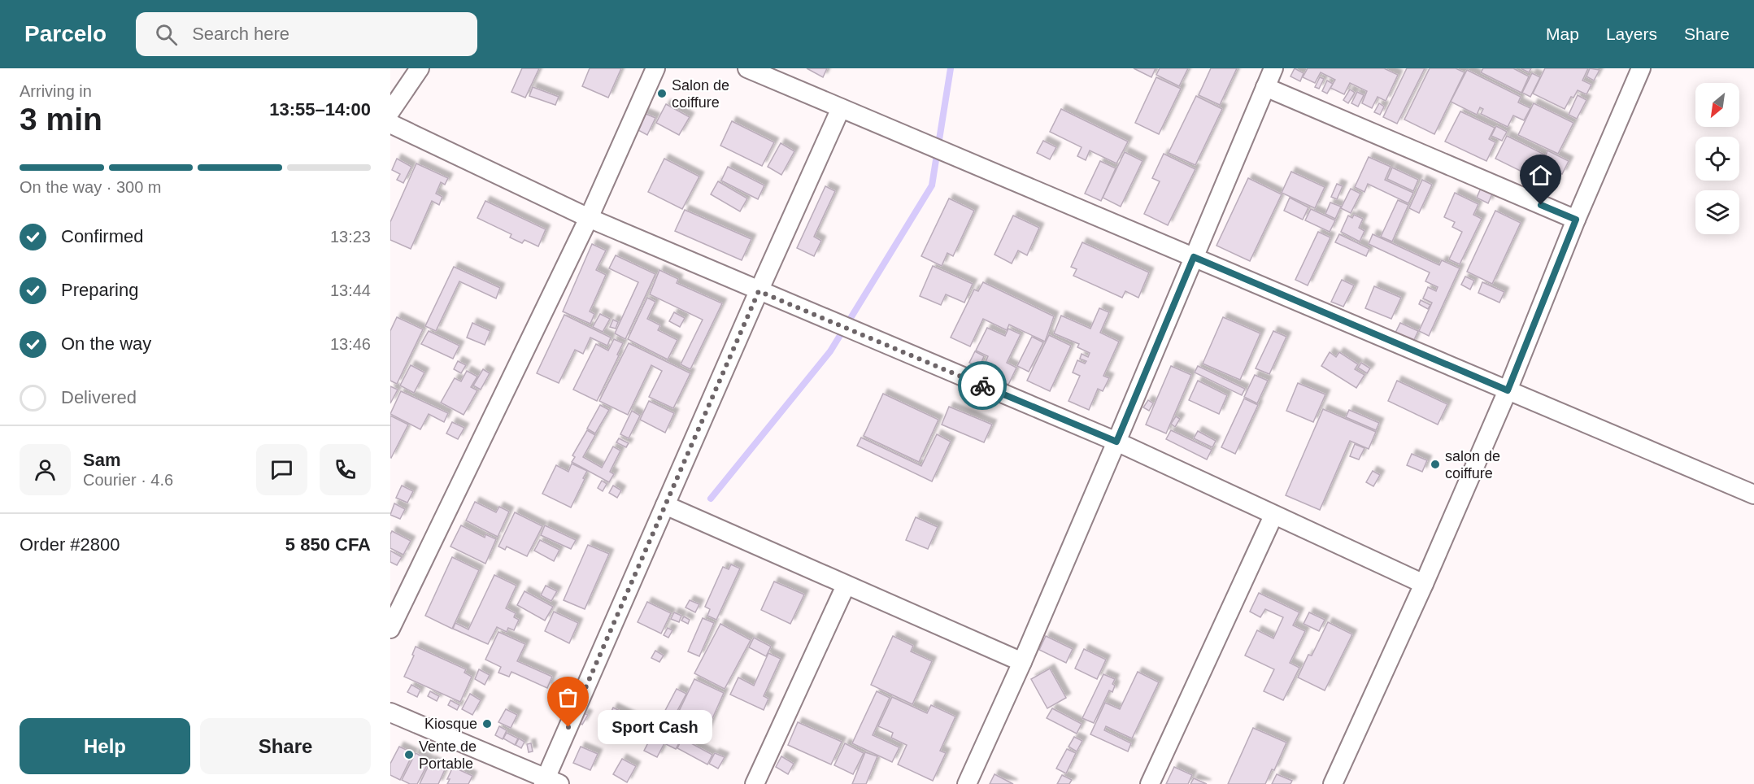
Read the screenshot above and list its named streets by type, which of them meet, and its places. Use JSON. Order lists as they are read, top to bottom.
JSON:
{
  "places": [
    "Salon de coiffure",
    "salon de coiffure",
    "Kiosque",
    "Sport Cash",
    "Vente de Portable"
  ],
  "north": "bottom left",
  "page": {
    "header": "Parcelo",
    "search": "Search here",
    "nav": ["Map", "Layers", "Share"],
    "heading": ["3 min", "Arriving in", "13:55–14:00"],
    "panel": [
      "Sam",
      "Courier · 4.6",
      "Order #2800",
      "5 850 CFA"
    ],
    "bar": "On the way · 300 m",
    "list": [
      ["Confirmed", "13:23"],
      ["Preparing", "13:44"],
      ["On the way", "13:46"],
      "Delivered"
    ],
    "buttons": ["Help", "Share"],
    "bubble": "Sport Cash"
  }
}
